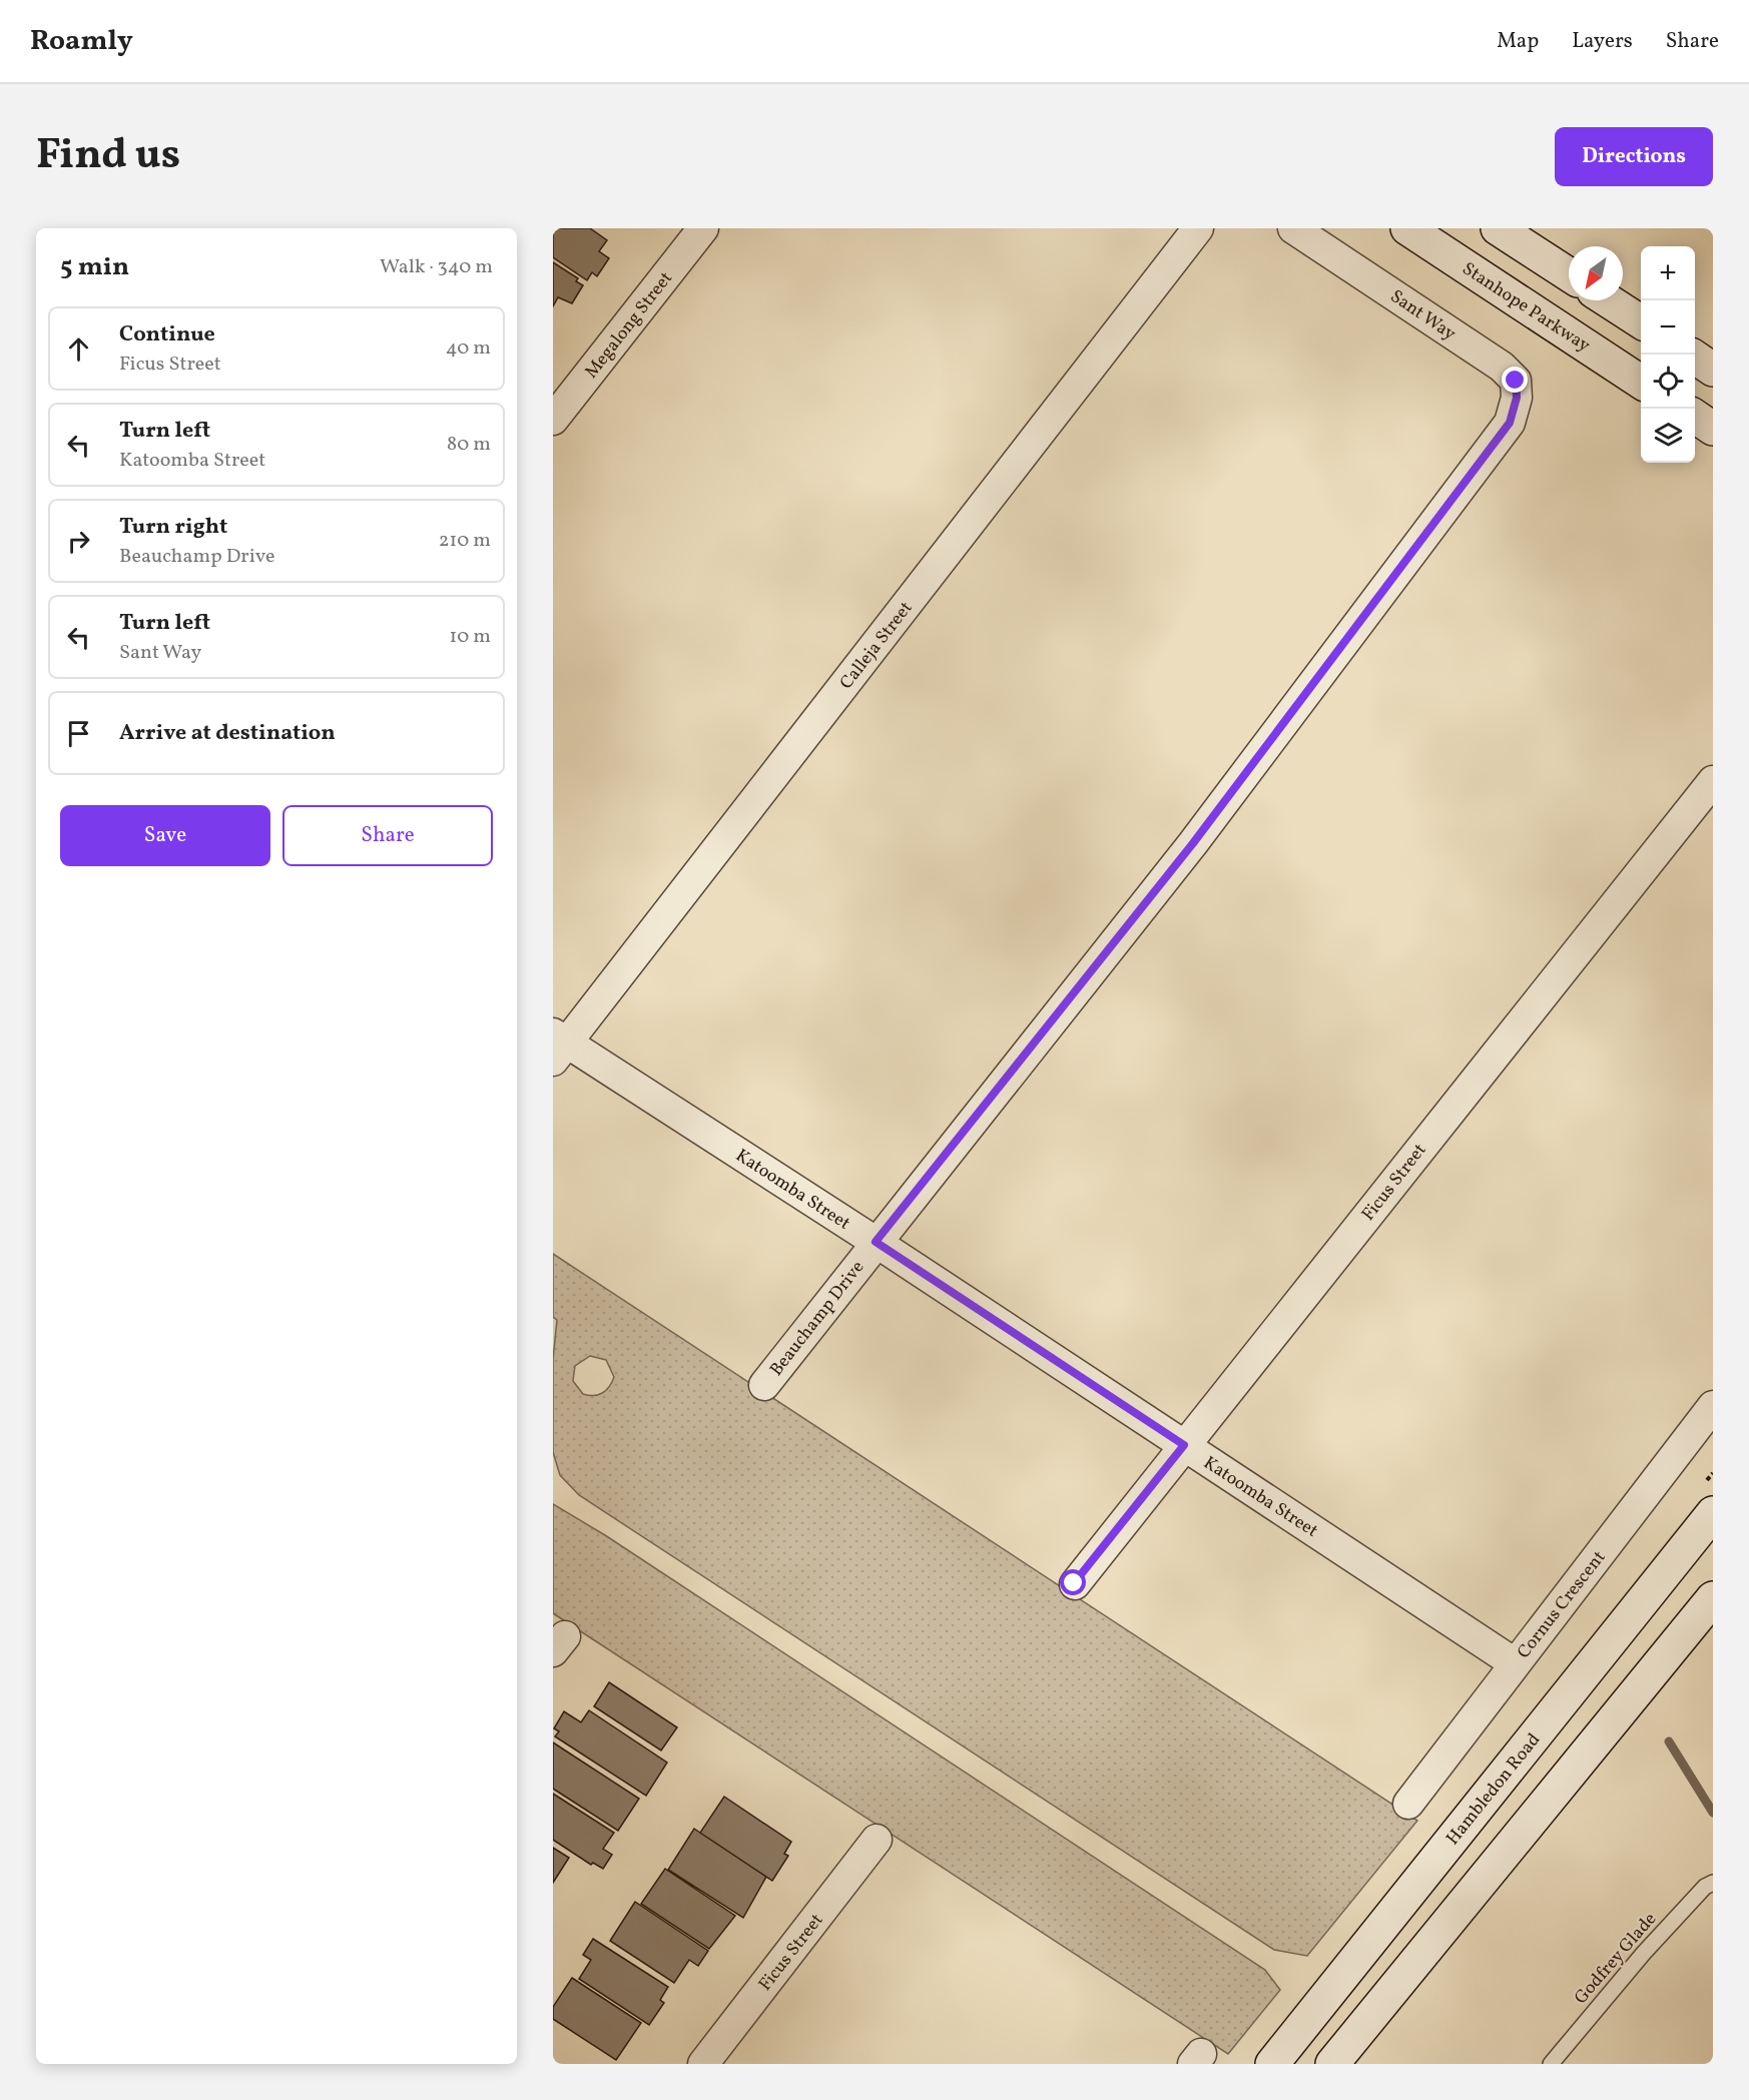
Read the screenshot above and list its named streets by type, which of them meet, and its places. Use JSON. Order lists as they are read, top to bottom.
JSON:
{
  "streets": {
    "main road": ["Stanhope Parkway", "Hambledon Road"],
    "street": [
      "Sant Way",
      "Megalong Street",
      "Calleja Street",
      "Ficus Street",
      "Katoomba Street",
      "Beauchamp Drive",
      "Cornus Crescent"
    ],
    "lane": ["Godfrey Glade"]
  },
  "crossings": [
    ["Sant Way", "Beauchamp Drive"],
    ["Calleja Street", "Katoomba Street"],
    ["Ficus Street", "Katoomba Street"],
    ["Katoomba Street", "Beauchamp Drive"],
    ["Katoomba Street", "Cornus Crescent"]
  ],
  "north": "bottom left",
  "page": {
    "header": "Roamly",
    "nav": ["Map", "Layers", "Share"],
    "title": "Find us",
    "buttons": [
      "Directions",
      ["Save", "Share"]
    ],
    "heading": ["5 min", "Walk · 340 m"],
    "map_buttons": ["+", "−"],
    "list": [
      ["Continue", "Ficus Street", "40 m"],
      ["Turn left", "Katoomba Street", "80 m"],
      ["Turn right", "Beauchamp Drive", "210 m"],
      ["Turn left", "Sant Way", "10 m"],
      "Arrive at destination"
    ]
  }
}
